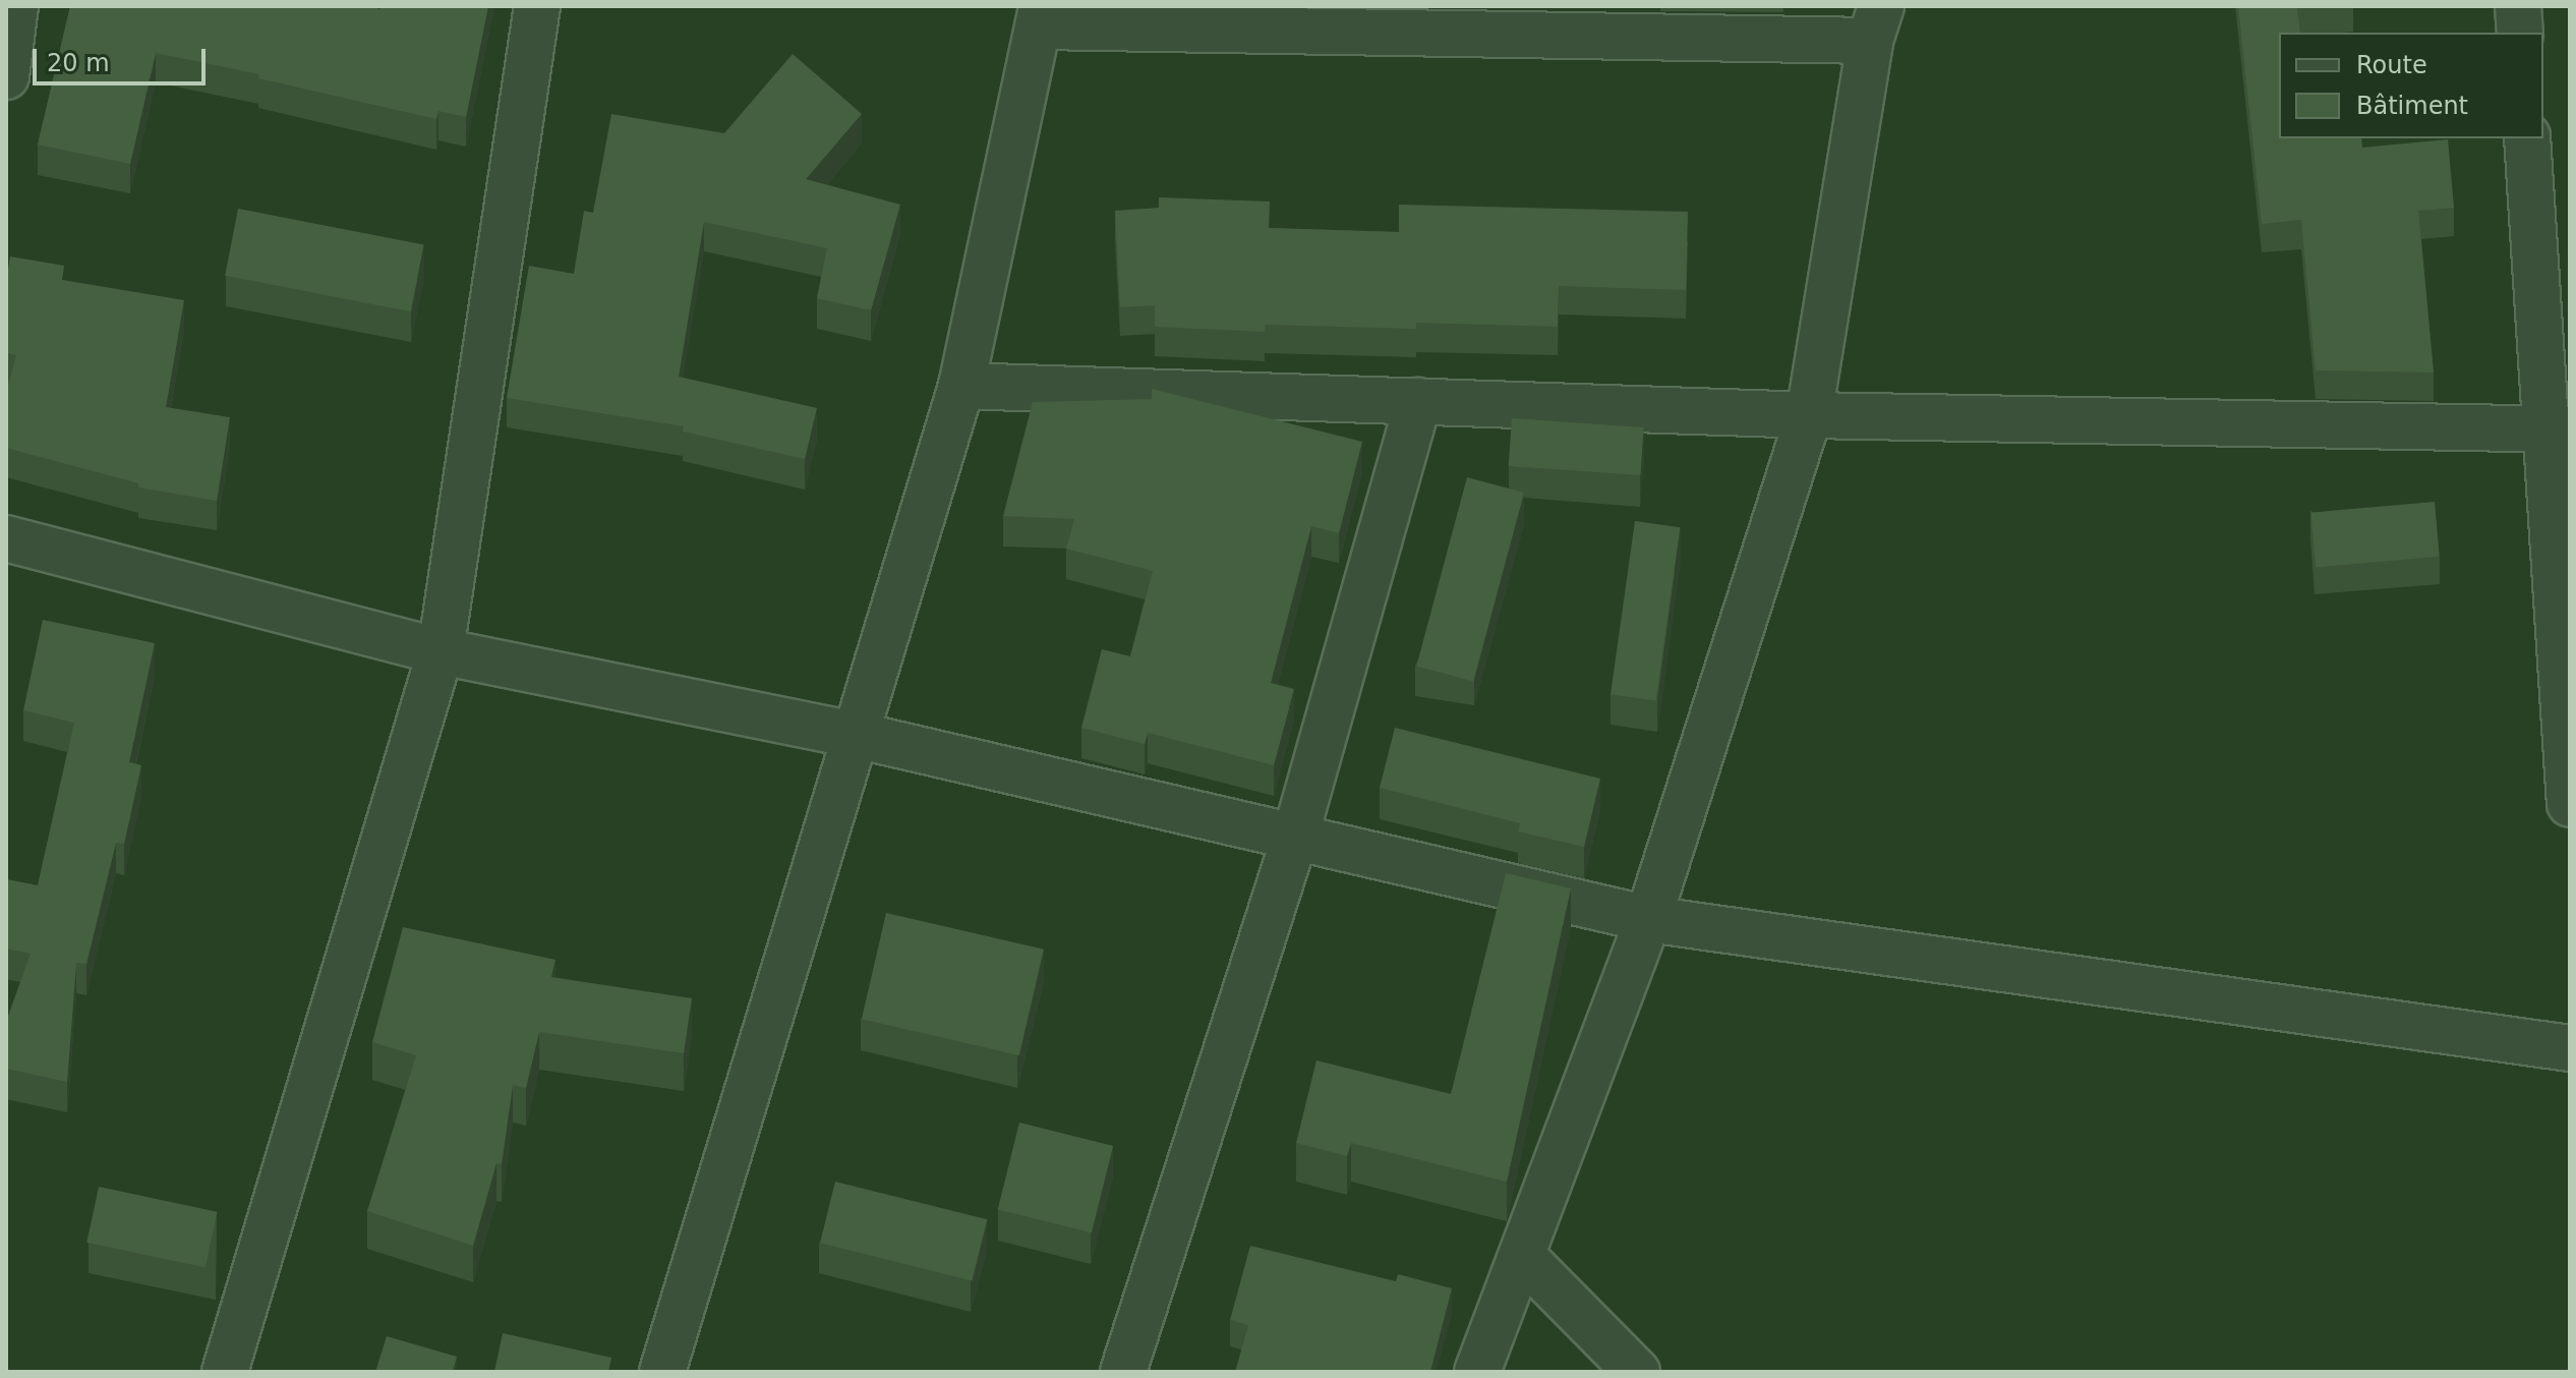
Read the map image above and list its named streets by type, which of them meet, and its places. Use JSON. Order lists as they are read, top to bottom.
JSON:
{
  "legend": ["Route", "Bâtiment"],
  "scale_bar": "20 m"
}
